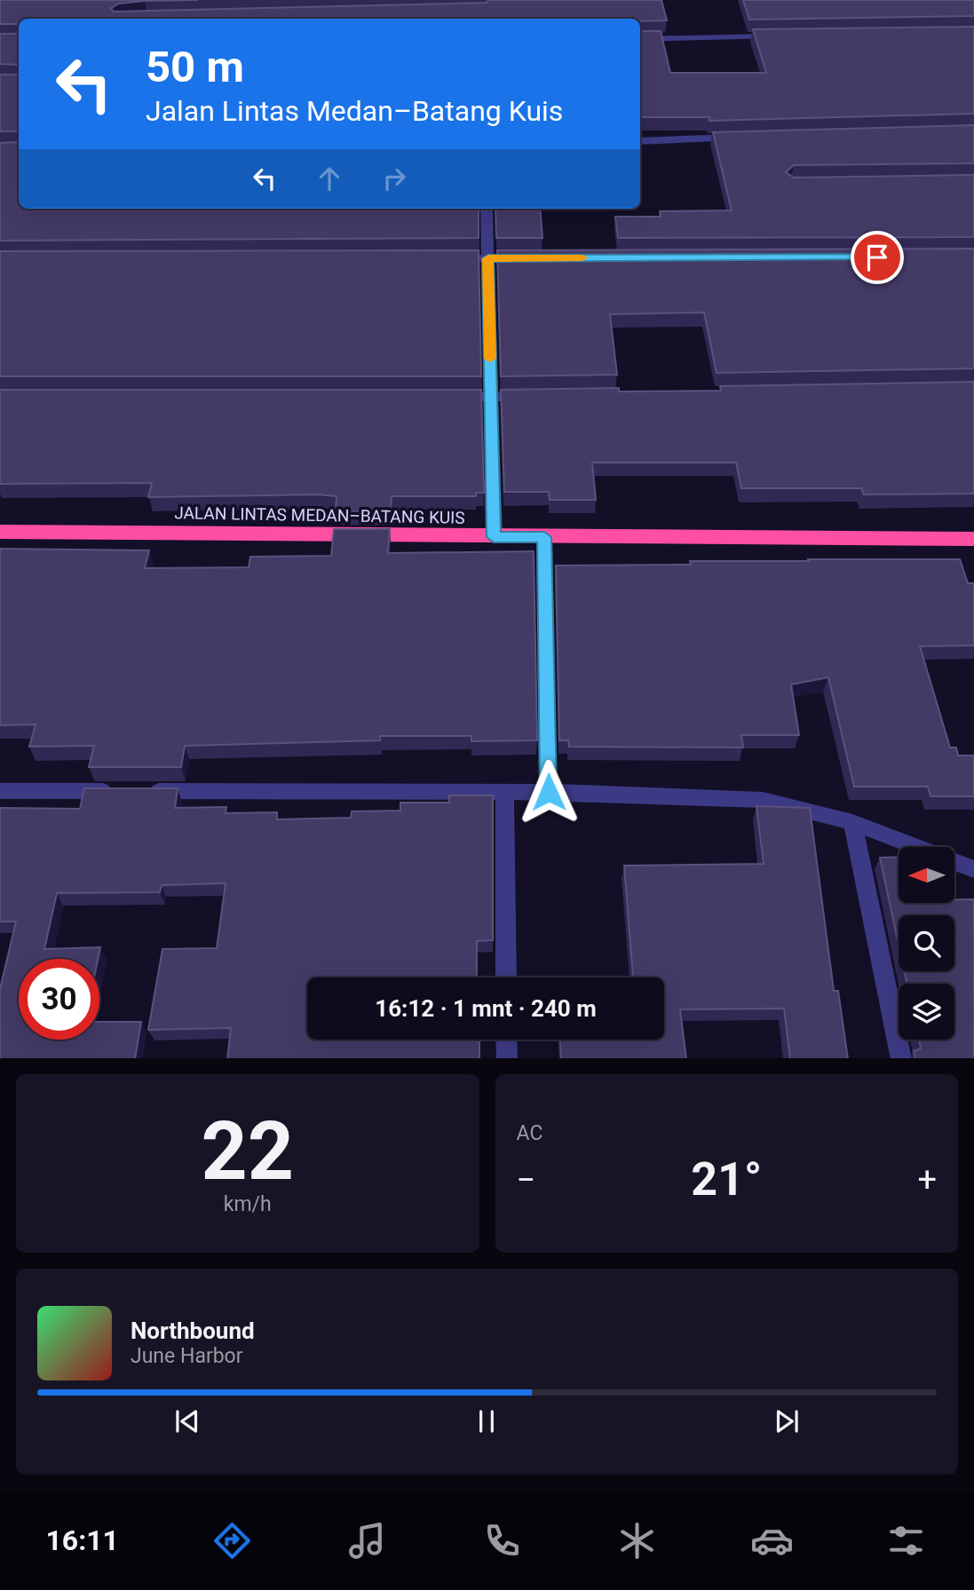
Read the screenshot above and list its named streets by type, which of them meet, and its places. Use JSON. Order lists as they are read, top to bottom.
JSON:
{
  "streets": {
    "highway": ["JALAN LINTAS MEDAN–BATANG KUIS"]
  },
  "north": "left",
  "page": {
    "turn": ["50 m", "Jalan Lintas Medan–Batang Kuis"],
    "limit": "30",
    "trip": "16:12 · 1 mnt · 240 m",
    "tile": [
      ["22", "km/h"],
      "AC"
    ],
    "heat": ["−", "21°", "+"],
    "song": ["Northbound", "June Harbor"],
    "tabs": "16:11"
  }
}
